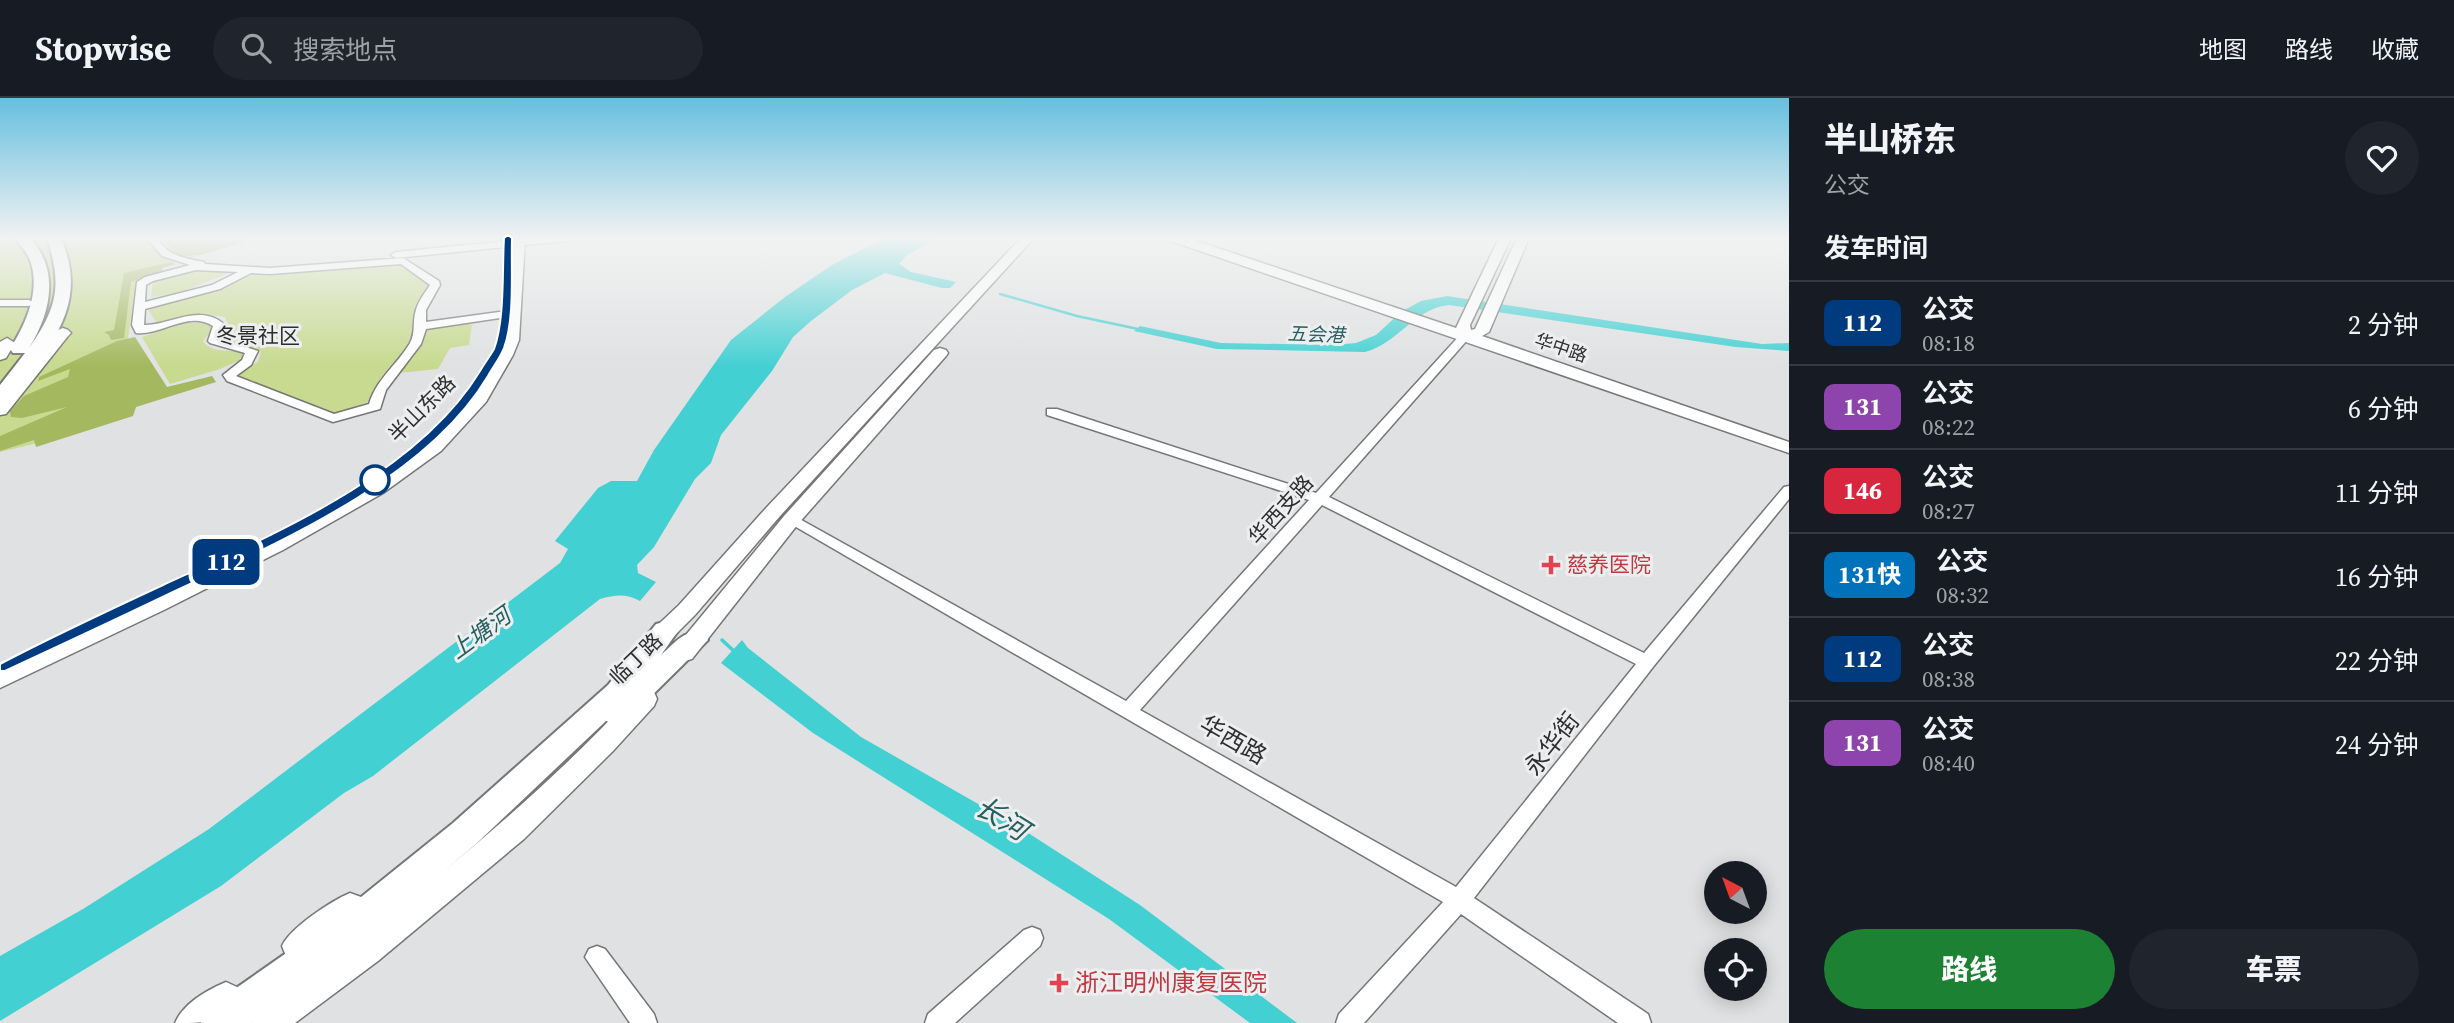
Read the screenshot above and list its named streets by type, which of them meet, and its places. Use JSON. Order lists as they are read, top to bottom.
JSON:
{
  "streets": {
    "main road": ["华中路", "半山东路", "临丁路"],
    "street": ["华西支路", "华西路", "永华街"]
  },
  "crossings": [
    ["华中路", "华西支路"],
    ["华西支路", "华西路"],
    ["临丁路", "华西路"],
    ["华西路", "永华街"]
  ],
  "districts": ["冬景社区"],
  "water": ["五会港", "上塘河", "长河"],
  "places": {
    "health": ["慈养医院", "浙江明州康复医院"]
  },
  "lines": ["bus line 112"],
  "north": "top left",
  "page": {
    "header": "Stopwise",
    "search": "搜索地点",
    "nav": ["地图", "路线", "收藏"],
    "on_map": "112",
    "heading": [
      ["半山桥东", "公交"],
      "发车时间"
    ],
    "list": [
      {
        "mark": "112",
        "name": "公交",
        "note": "08:18",
        "value": "2 分钟"
      },
      {
        "mark": "131",
        "name": "公交",
        "note": "08:22",
        "value": "6 分钟"
      },
      {
        "mark": "146",
        "name": "公交",
        "note": "08:27",
        "value": "11 分钟"
      },
      {
        "mark": "131快",
        "name": "公交",
        "note": "08:32",
        "value": "16 分钟"
      },
      {
        "mark": "112",
        "name": "公交",
        "note": "08:38",
        "value": "22 分钟"
      },
      {
        "mark": "131",
        "name": "公交",
        "note": "08:40",
        "value": "24 分钟"
      }
    ],
    "buttons": ["路线", "车票"]
  }
}
